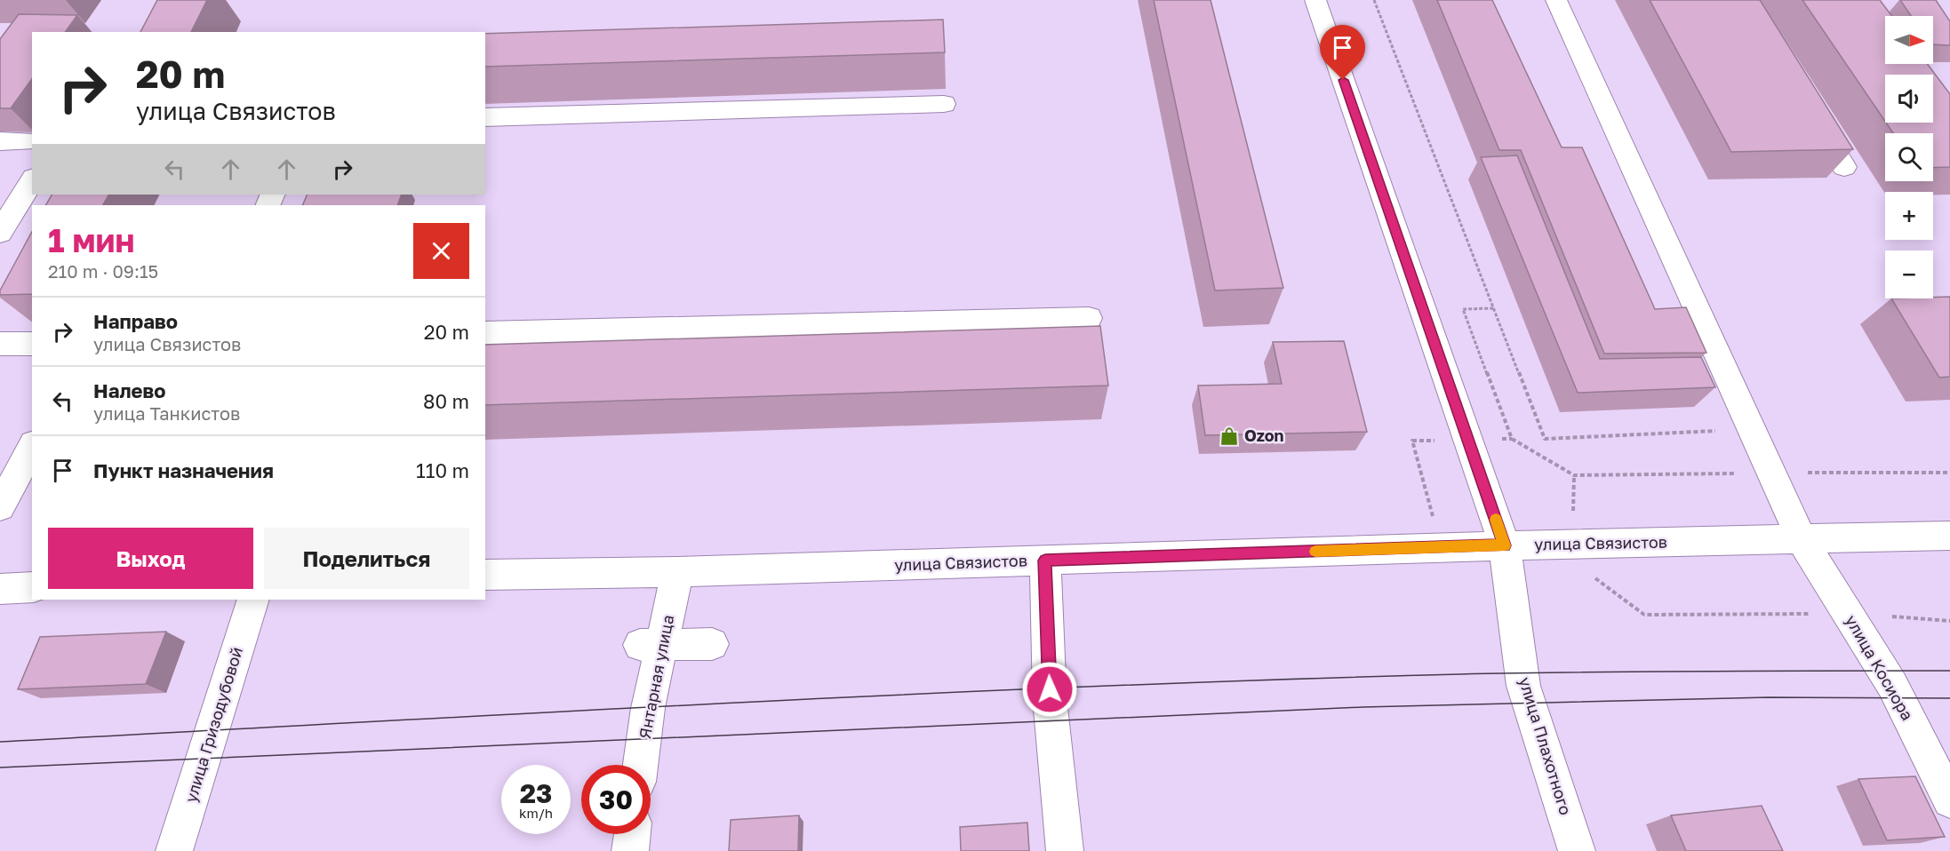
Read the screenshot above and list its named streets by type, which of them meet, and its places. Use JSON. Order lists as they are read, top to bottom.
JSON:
{
  "streets": {
    "street": [
      "улица Связистов",
      "улица Косиора",
      "Янтарная улица",
      "улица Гризодубовой",
      "улица Плахотного"
    ]
  },
  "crossings": [
    ["улица Связистов", "улица Косиора"],
    ["улица Связистов", "Янтарная улица"],
    ["улица Связистов", "улица Плахотного"]
  ],
  "places": {
    "shop": ["Ozon"]
  },
  "north": "right",
  "page": {
    "map_buttons": ["+", "−"],
    "turn": ["20 m", "улица Связистов"],
    "heading": ["1 мин", "210 m · 09:15"],
    "list": [
      {
        "name": "Направо",
        "note": "улица Связистов",
        "value": "20 m"
      },
      {
        "name": "Налево",
        "note": "улица Танкистов",
        "value": "80 m"
      },
      {
        "name": "Пункт назначения",
        "value": "110 m"
      }
    ],
    "buttons": ["Выход", "Поделиться"],
    "speed": "23 km/h",
    "limit": "30"
  }
}
